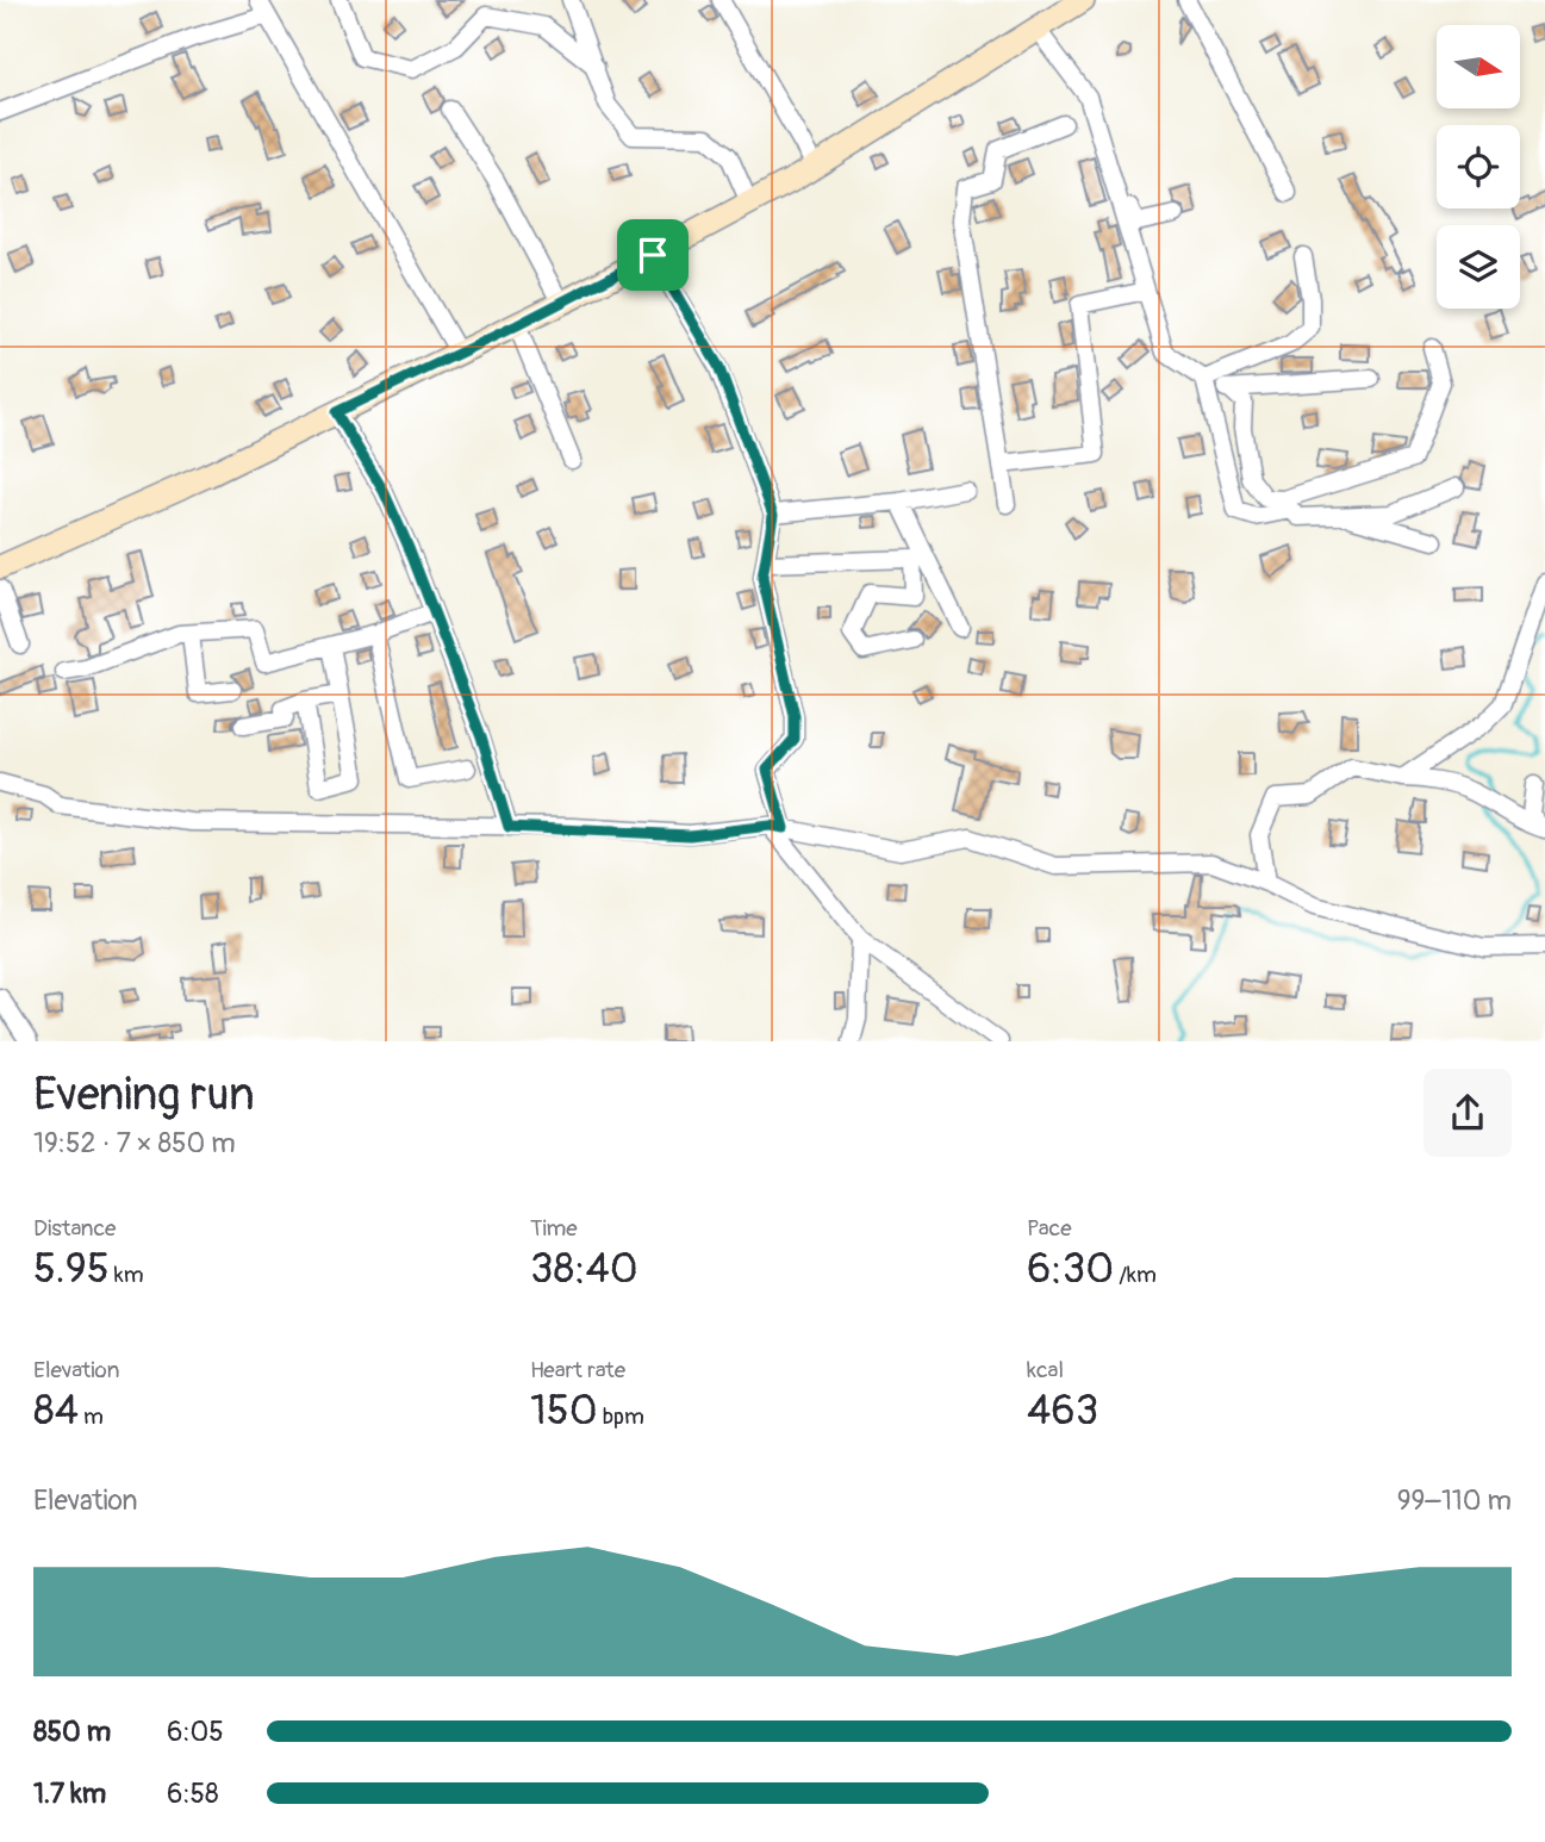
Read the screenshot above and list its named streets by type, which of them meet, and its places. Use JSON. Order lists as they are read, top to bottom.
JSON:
{
  "north": "right",
  "page": {
    "heading": ["Evening run", "19:52 · 7 × 850 m"],
    "stats": [
      ["Distance", "5.95 km"],
      ["Time", "38:40"],
      ["Pace", "6:30 /km"],
      ["Elevation", "84 m"],
      ["Heart rate", "150 bpm"],
      ["kcal", "463"]
    ],
    "chart": ["Elevation", "99–110 m"],
    "list": [
      {
        "name": "850 m",
        "note": "6:05"
      },
      {
        "name": "1.7 km",
        "note": "6:58"
      }
    ]
  }
}
